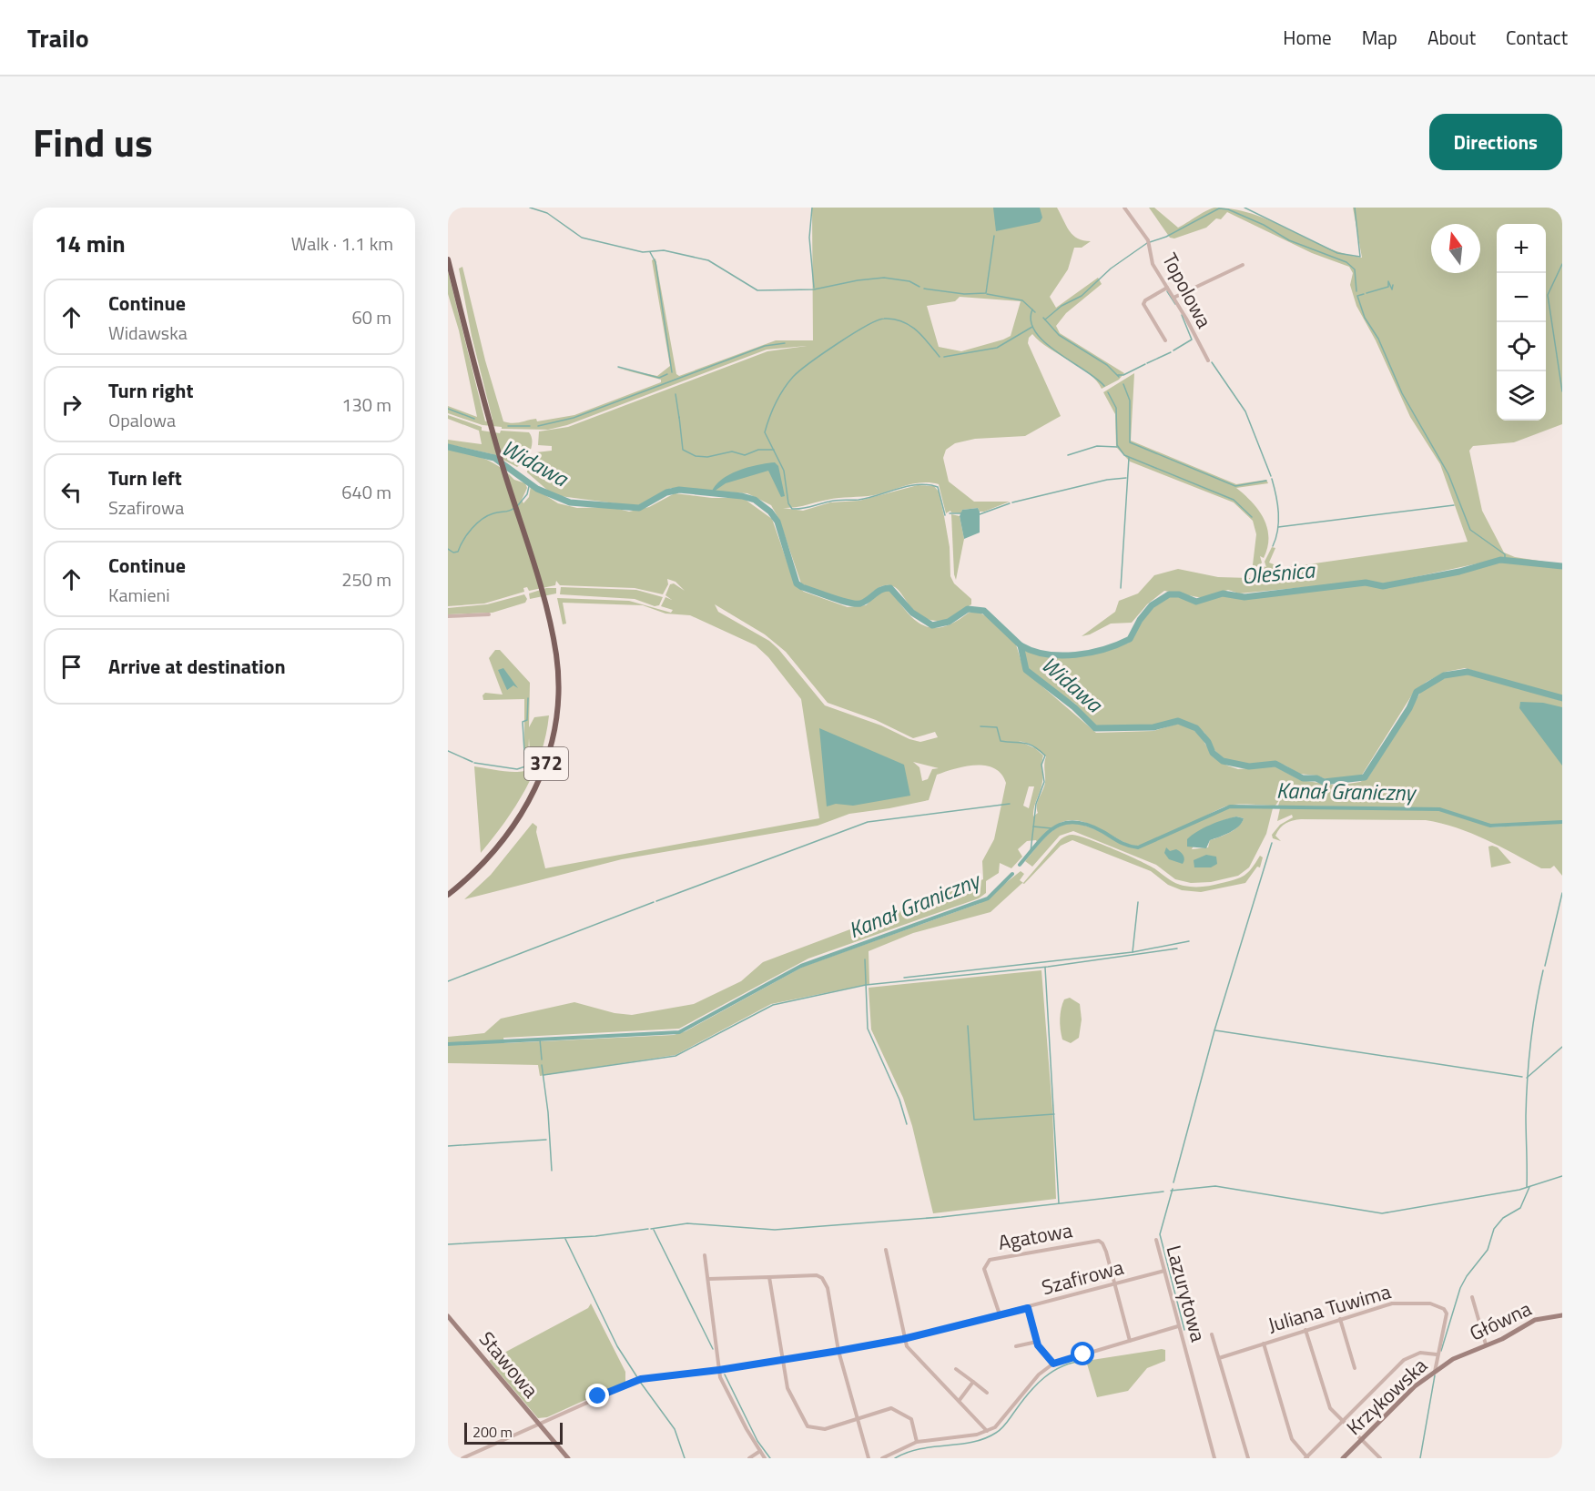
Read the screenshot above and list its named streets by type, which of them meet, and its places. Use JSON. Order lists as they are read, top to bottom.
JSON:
{
  "streets": {
    "main road": ["372"],
    "street": [
      "Topolowa",
      "Agatowa",
      "Szafirowa",
      "Lazurytowa",
      "Juliana Tuwima",
      "Główna",
      "Stawowa",
      "Krzykowska"
    ]
  },
  "crossings": [
    ["Agatowa", "Szafirowa"],
    ["Szafirowa", "Lazurytowa"],
    ["Szafirowa", "Stawowa"],
    ["Główna", "Krzykowska"]
  ],
  "water": ["Widawa", "Oleśnica", "Kanał Graniczny"],
  "scale_bar": "200 m",
  "north": "top",
  "page": {
    "header": "Trailo",
    "nav": [
      "Home",
      "Map",
      "About",
      "Contact"
    ],
    "title": "Find us",
    "buttons": "Directions",
    "heading": ["14 min", "Walk · 1.1 km"],
    "map_buttons": ["+", "−"],
    "list": [
      ["Continue", "Widawska", "60 m"],
      ["Turn right", "Opalowa", "130 m"],
      ["Turn left", "Szafirowa", "640 m"],
      ["Continue", "Kamieni", "250 m"],
      "Arrive at destination"
    ],
    "scale": "200 m"
  }
}
